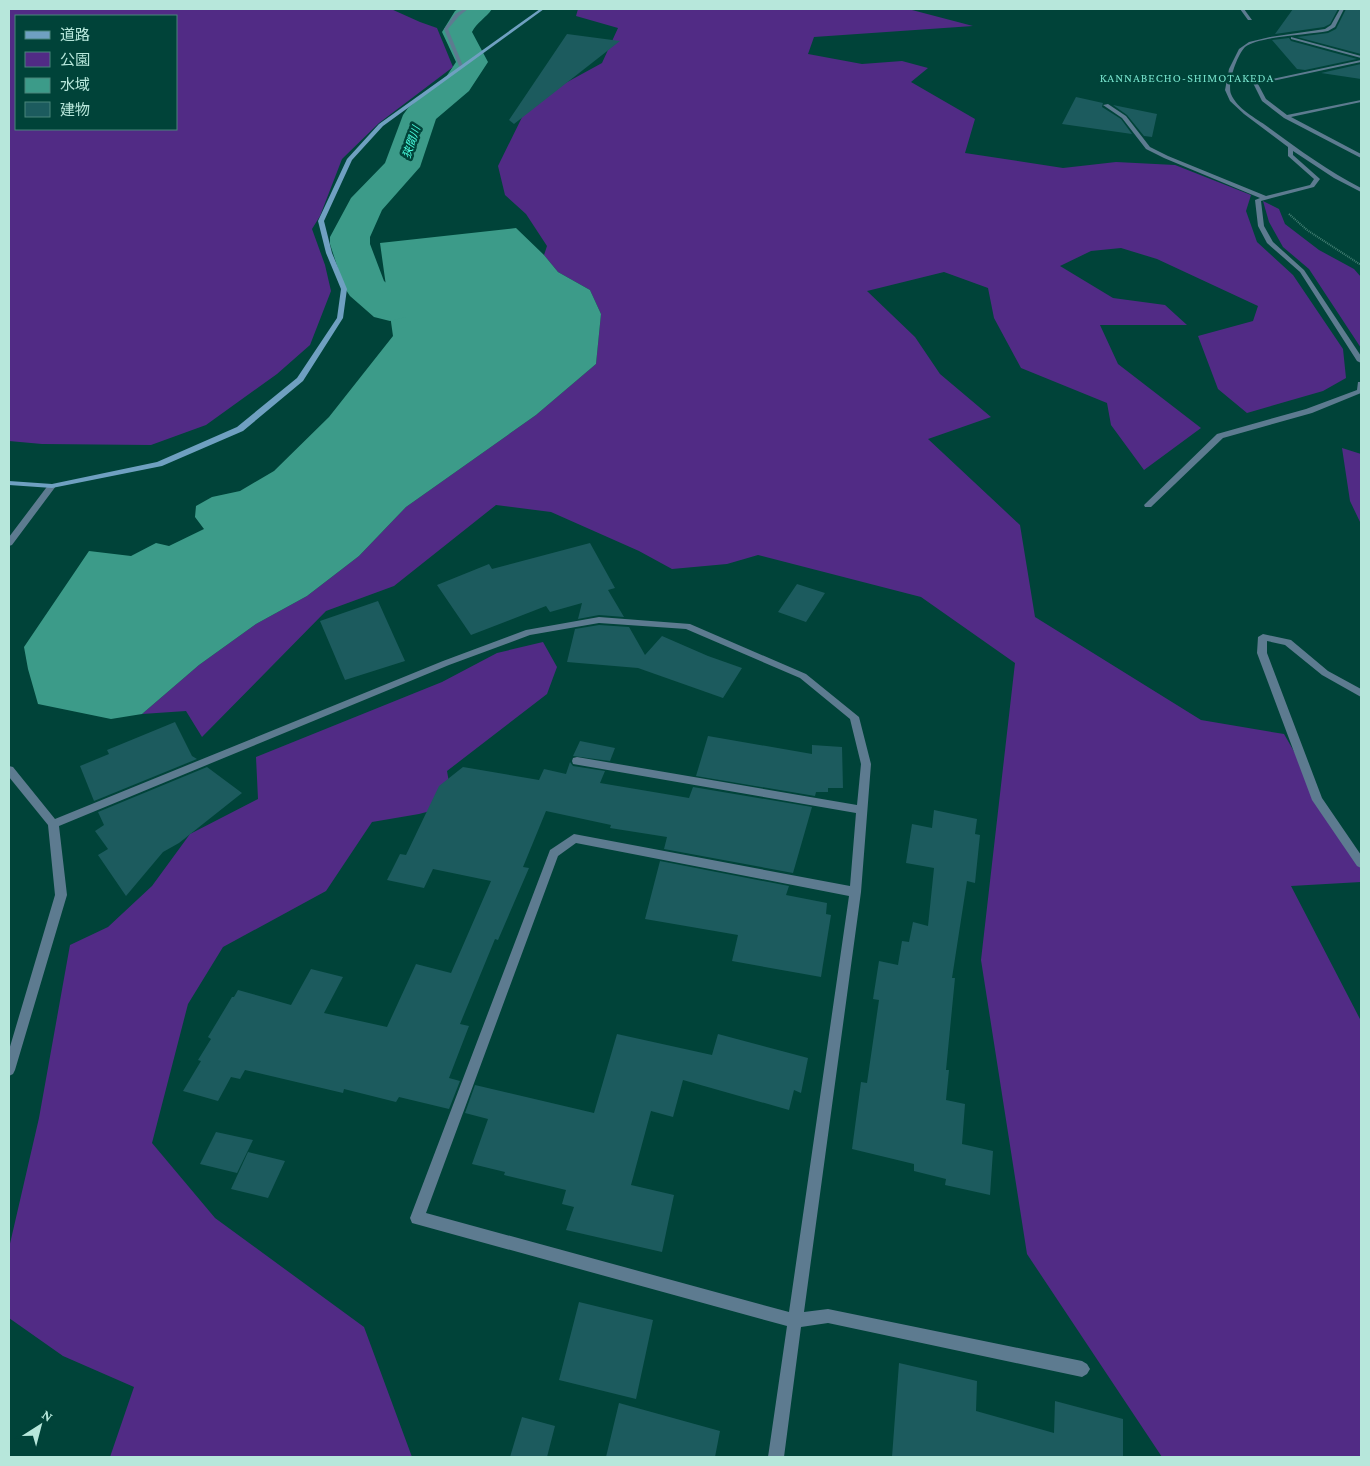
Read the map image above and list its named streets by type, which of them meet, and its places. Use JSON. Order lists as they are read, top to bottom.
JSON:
{
  "districts": ["KANNABECHO-SHIMOTAKEDA"],
  "water": ["狭間川"],
  "legend": [
    "道路",
    "公園",
    "水域",
    "建物"
  ],
  "north": "top right"
}
